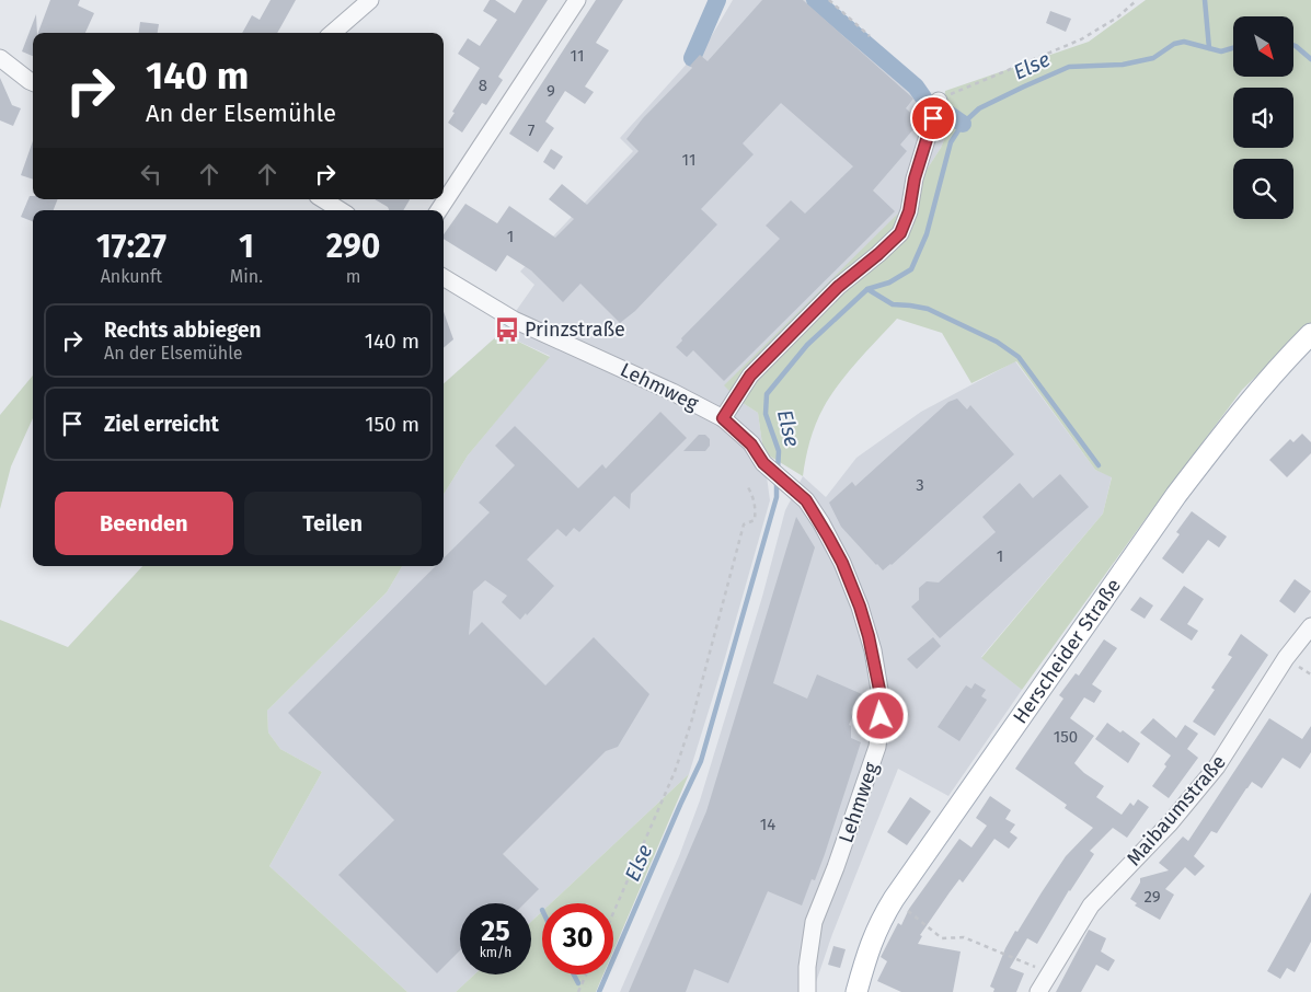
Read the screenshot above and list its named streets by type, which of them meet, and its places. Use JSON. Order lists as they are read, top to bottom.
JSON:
{
  "streets": {
    "main road": ["Herscheider Straße"],
    "street": ["Lehmweg", "Maibaumstraße"]
  },
  "water": ["Else"],
  "places": {
    "bus stop": ["Prinzstraße"]
  },
  "house_numbers": [
    "11",
    "8",
    "9",
    "7",
    "11",
    "1",
    "3",
    "1",
    "150",
    "14",
    "29"
  ],
  "north": "bottom right",
  "page": {
    "turn": ["140 m", "An der Elsemühle"],
    "eta": [
      "17:27",
      "Ankunft",
      "1",
      "Min.",
      "290",
      "m"
    ],
    "list": [
      {
        "name": "Rechts abbiegen",
        "note": "An der Elsemühle",
        "value": "140 m"
      },
      {
        "name": "Ziel erreicht",
        "value": "150 m"
      }
    ],
    "buttons": ["Beenden", "Teilen"],
    "speed": "25 km/h",
    "limit": "30"
  }
}
